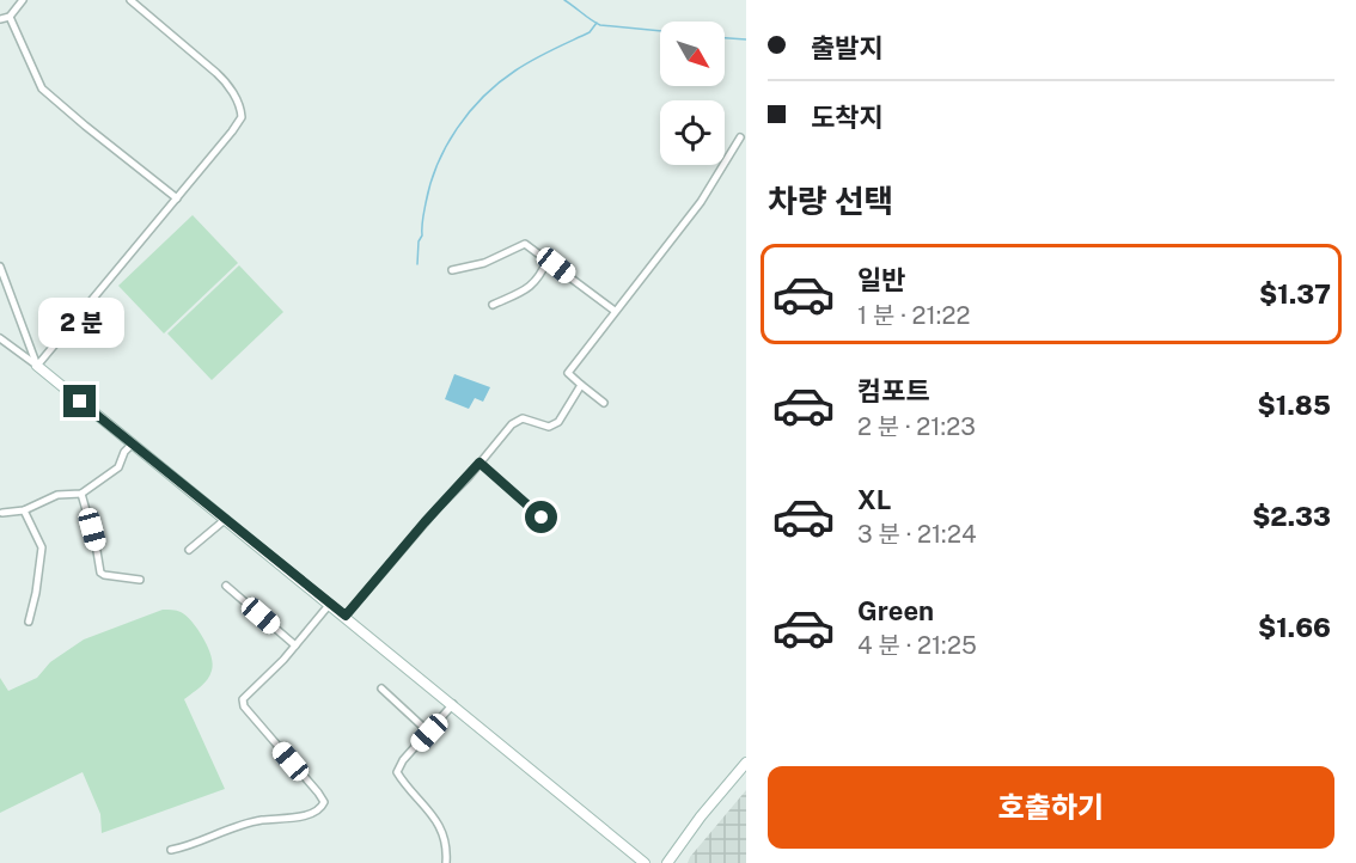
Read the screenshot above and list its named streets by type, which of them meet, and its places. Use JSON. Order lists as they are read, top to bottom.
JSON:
{
  "north": "bottom right",
  "page": {
    "banner": ["출발지", "도착지"],
    "heading": "차량 선택",
    "list": [
      {
        "name": "일반",
        "note": "1 분 · 21:22",
        "value": "$1.37"
      },
      {
        "name": "컴포트",
        "note": "2 분 · 21:23",
        "value": "$1.85"
      },
      {
        "name": "XL",
        "note": "3 분 · 21:24",
        "value": "$2.33"
      },
      {
        "name": "Green",
        "note": "4 분 · 21:25",
        "value": "$1.66"
      }
    ],
    "bubble": "2 분",
    "buttons": "호출하기"
  }
}
